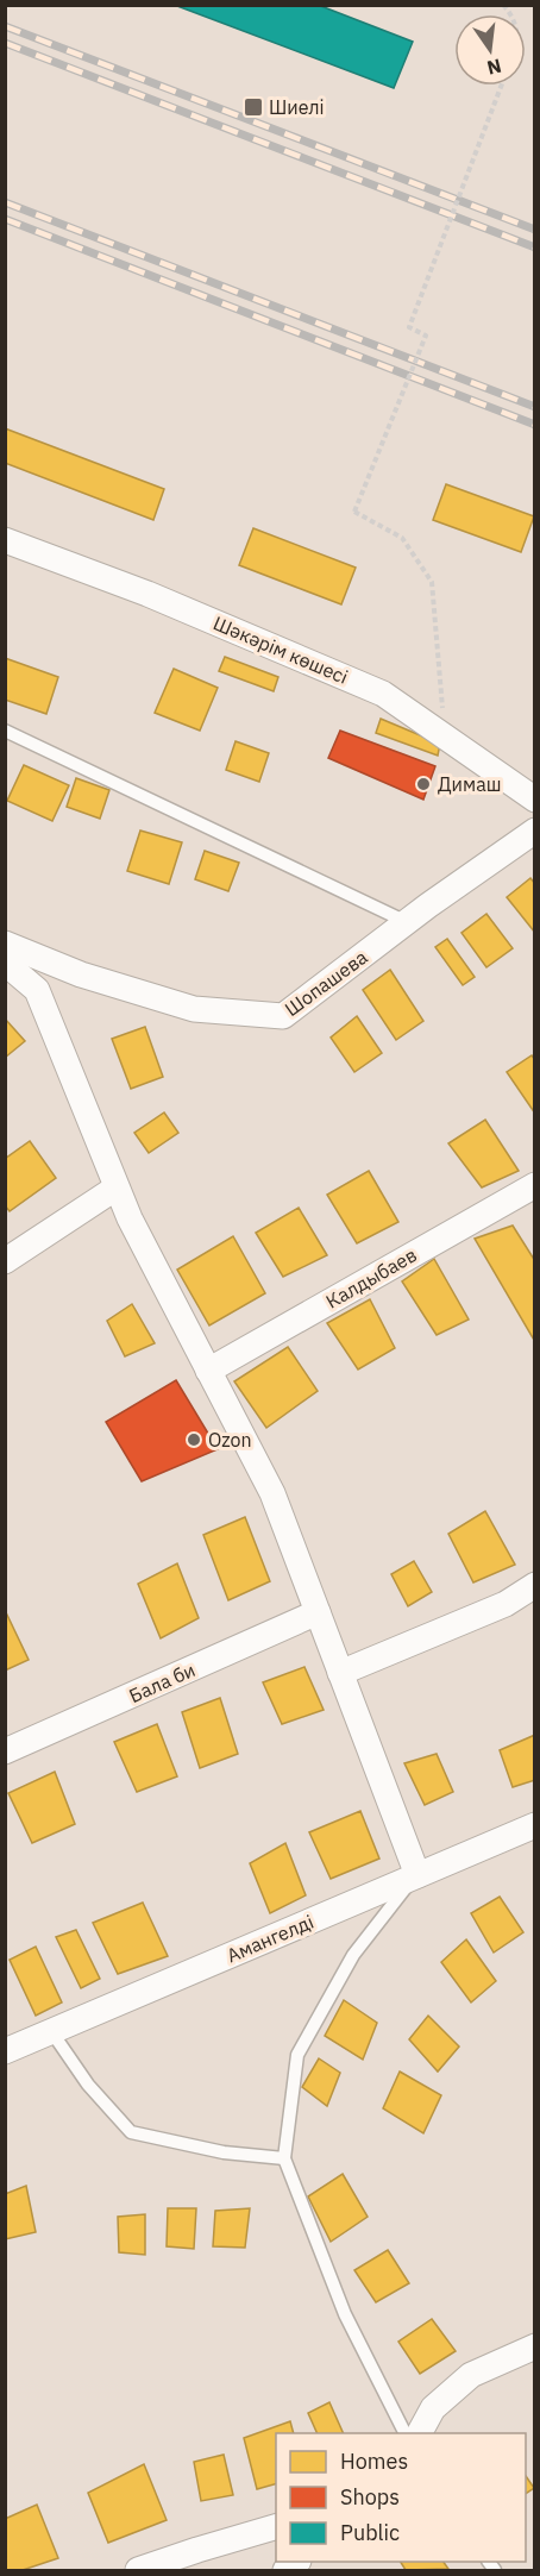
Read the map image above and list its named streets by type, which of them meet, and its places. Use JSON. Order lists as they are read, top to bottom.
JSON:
{
  "streets": {
    "street": [
      "Шәкәрім көшесі",
      "Шопашева",
      "Калдыбаев",
      "Бала би",
      "Амангелді"
    ]
  },
  "places": {
    "transit": ["Шиелі"],
    "other": ["Димаш", "Ozon"]
  },
  "legend": ["Homes", "Shops", "Public"],
  "north": "bottom"
}
